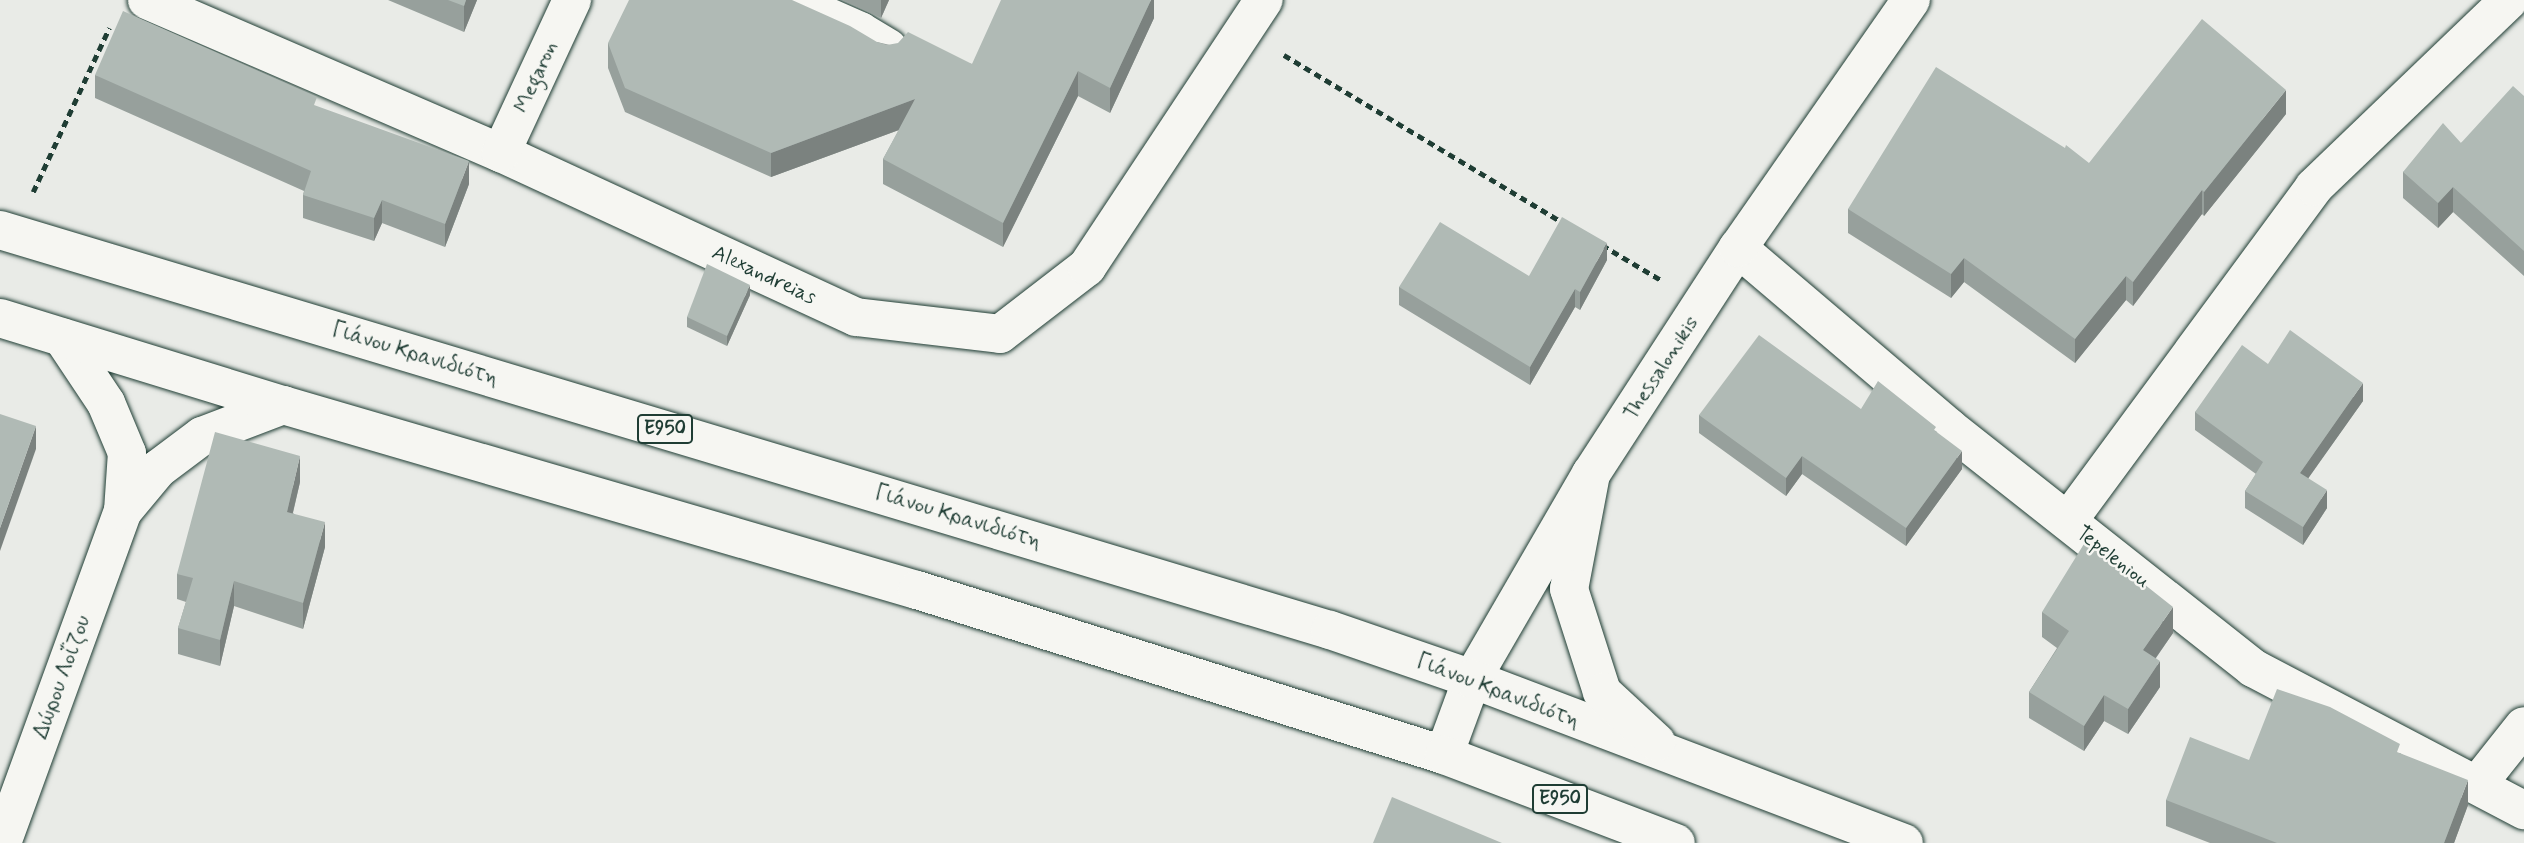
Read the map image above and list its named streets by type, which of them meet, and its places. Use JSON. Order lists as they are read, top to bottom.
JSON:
{
  "streets": {
    "street": [
      "Megaron",
      "Alexandreias",
      "Γιάνου Κρανιδιότη",
      "Thessalonikis",
      "E950",
      "Tepeleniou",
      "Δώρου Λοΐζου"
    ]
  },
  "crossings": [
    ["Megaron", "Alexandreias"],
    ["Γιάνου Κρανιδιότη", "Thessalonikis"],
    ["Thessalonikis", "E950"],
    ["Thessalonikis", "Tepeleniou"],
    ["E950", "Δώρου Λοΐζου"]
  ]
}
